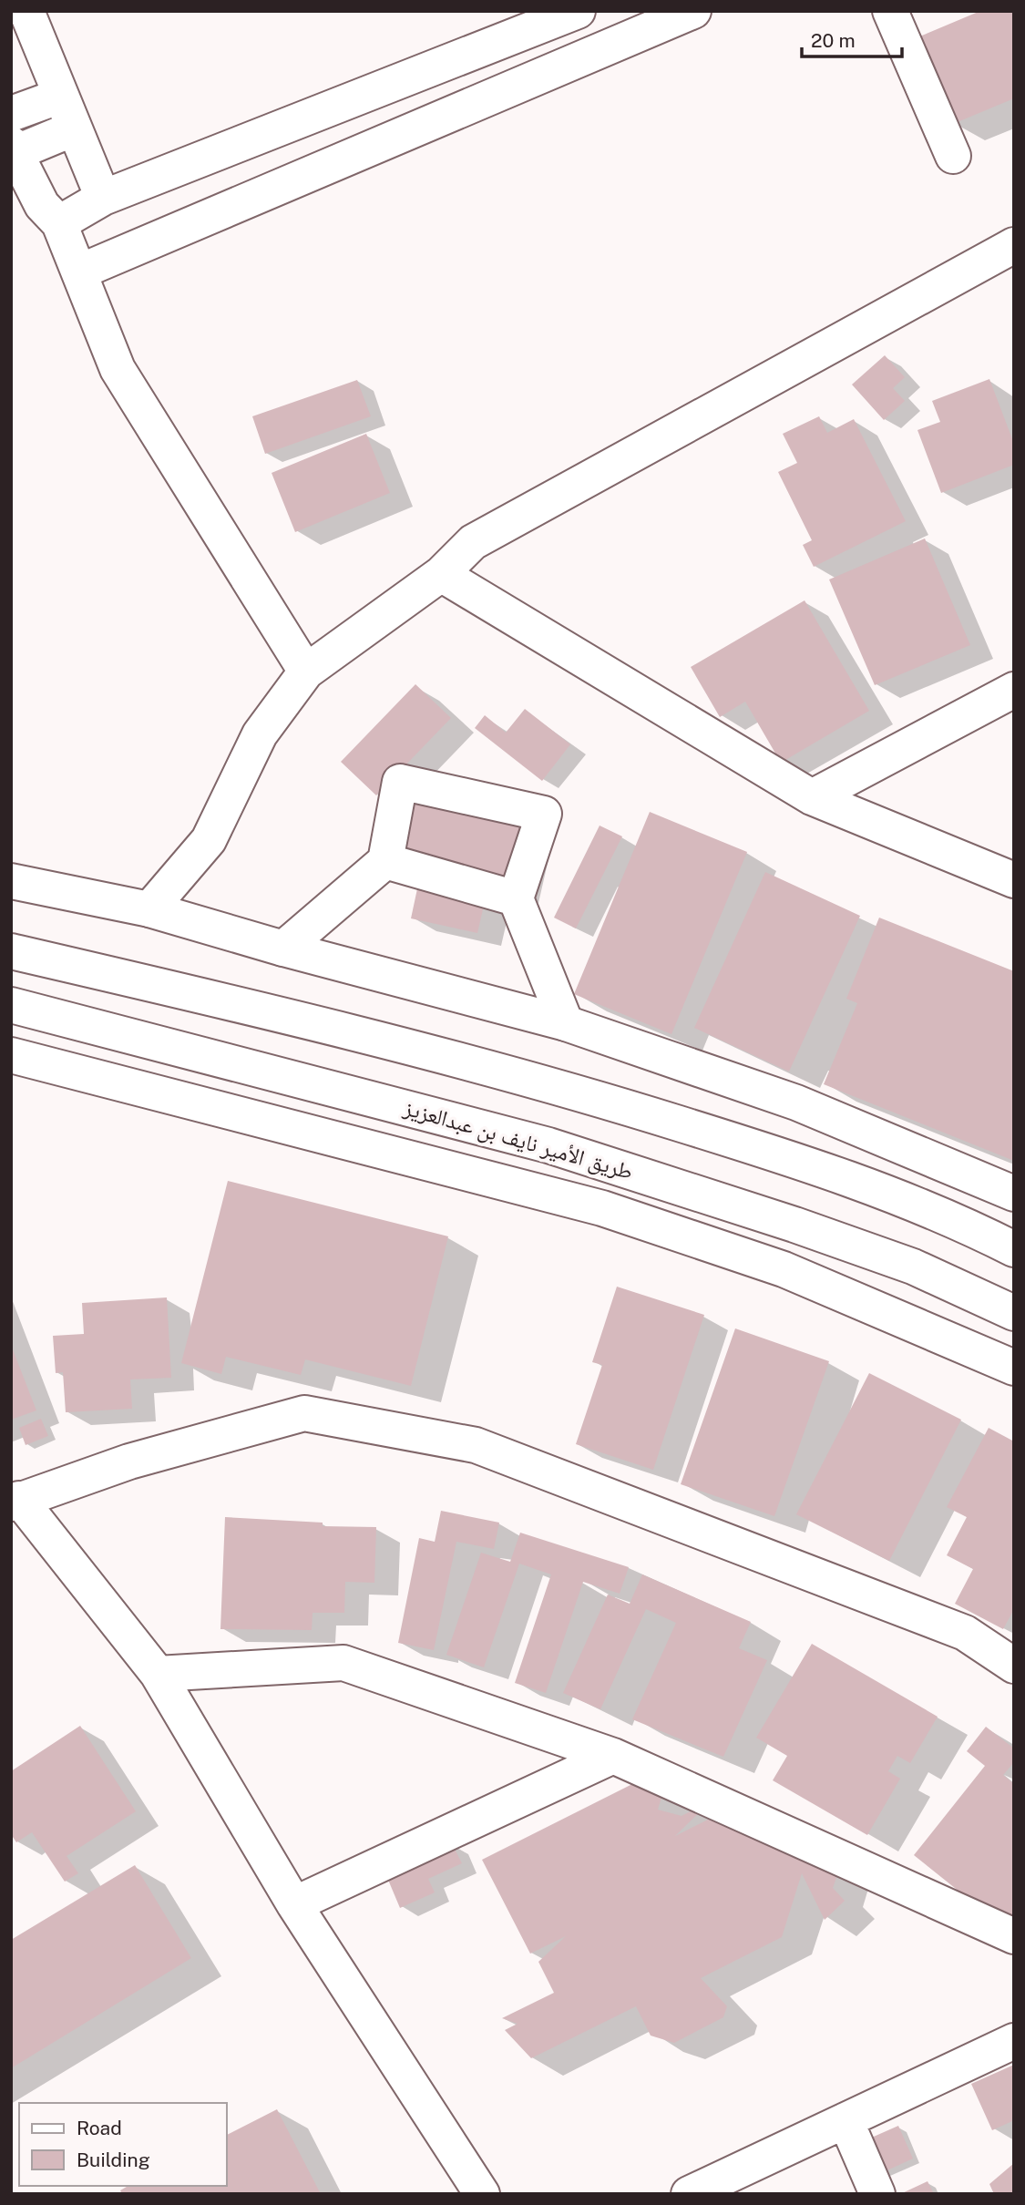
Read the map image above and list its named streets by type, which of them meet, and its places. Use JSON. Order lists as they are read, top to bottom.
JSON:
{
  "streets": {
    "street": ["طريق الأمير نايف بن عبدالعزيز"]
  },
  "legend": ["Road", "Building"],
  "scale_bar": "20 m"
}
